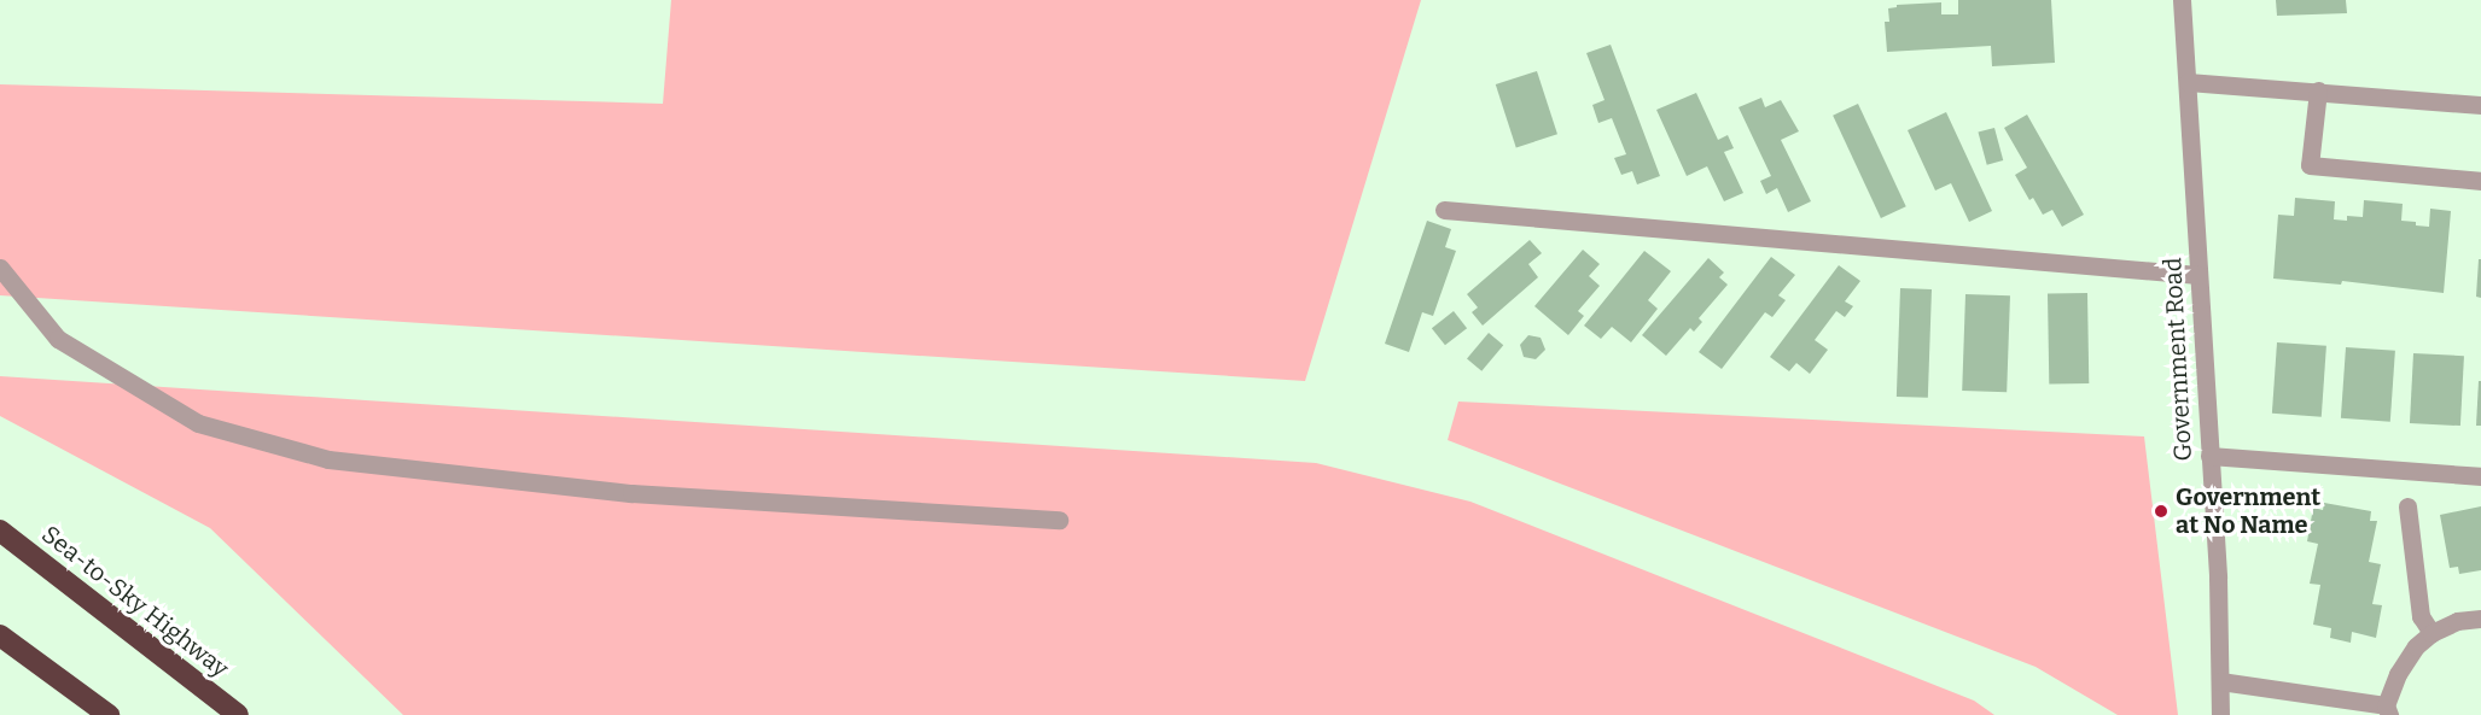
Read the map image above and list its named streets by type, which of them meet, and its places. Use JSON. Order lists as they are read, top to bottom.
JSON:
{
  "streets": {
    "highway": ["Sea-to-Sky Highway"],
    "street": ["Government Road"]
  },
  "places": ["Government at No Name"]
}
